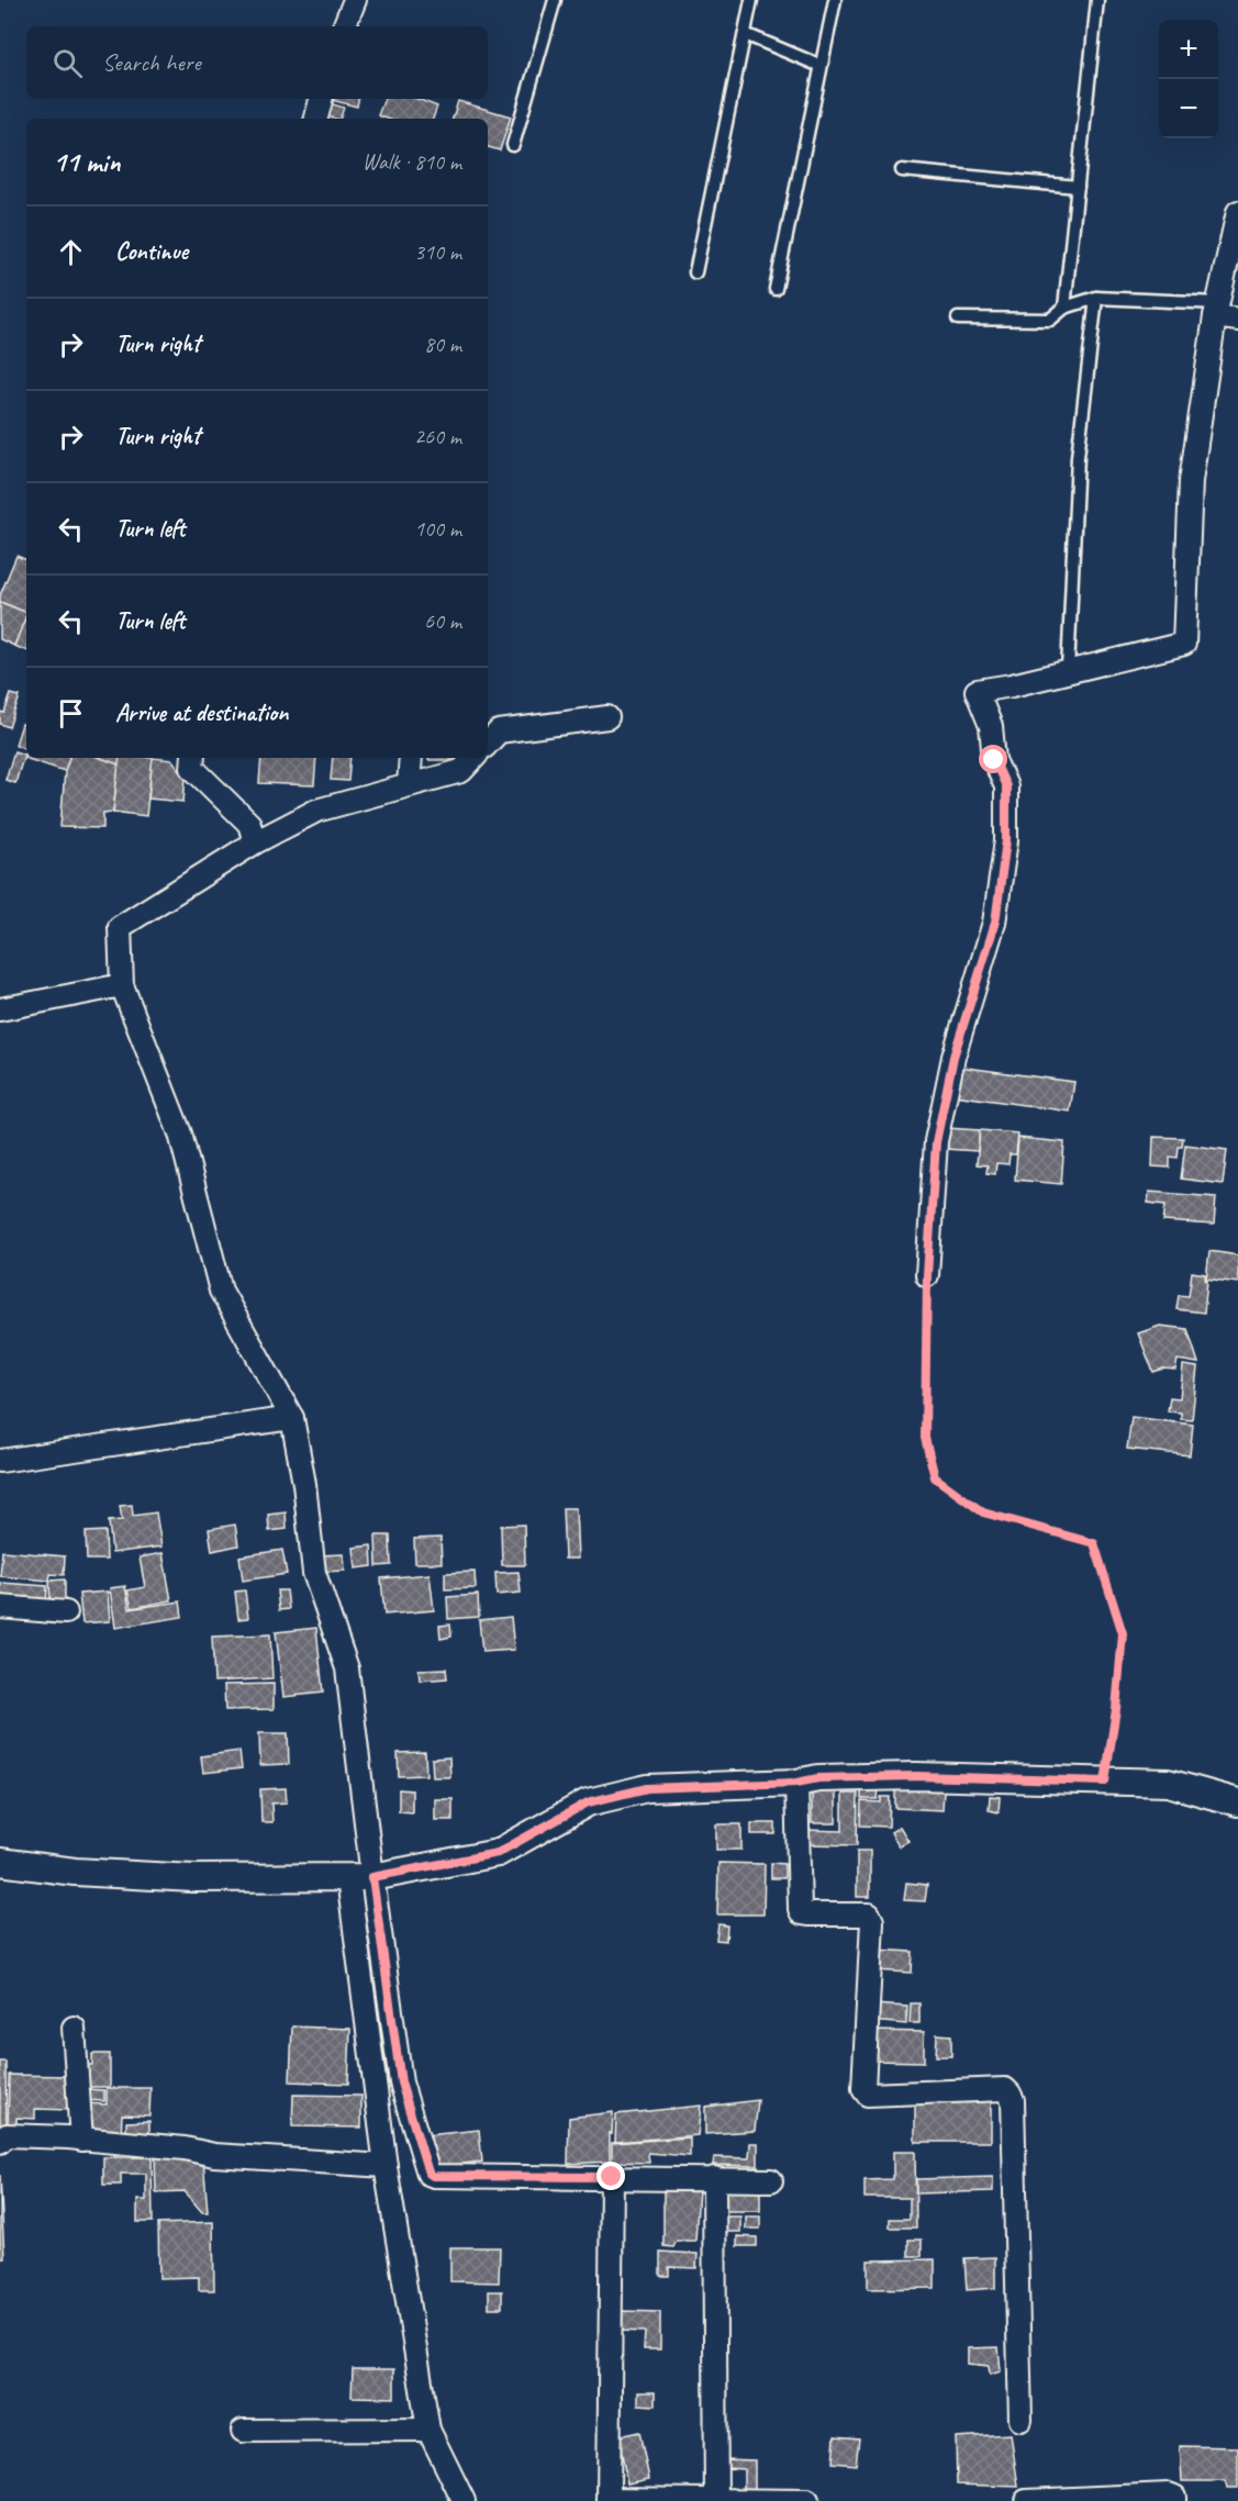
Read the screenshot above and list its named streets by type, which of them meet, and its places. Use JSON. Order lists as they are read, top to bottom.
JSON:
{
  "page": {
    "map_buttons": ["+", "−"],
    "search": "Search here",
    "heading": ["11 min", "Walk · 810 m"],
    "list": [
      ["Continue", "310 m"],
      ["Turn right", "80 m"],
      ["Turn right", "260 m"],
      ["Turn left", "100 m"],
      ["Turn left", "60 m"],
      "Arrive at destination"
    ]
  }
}
